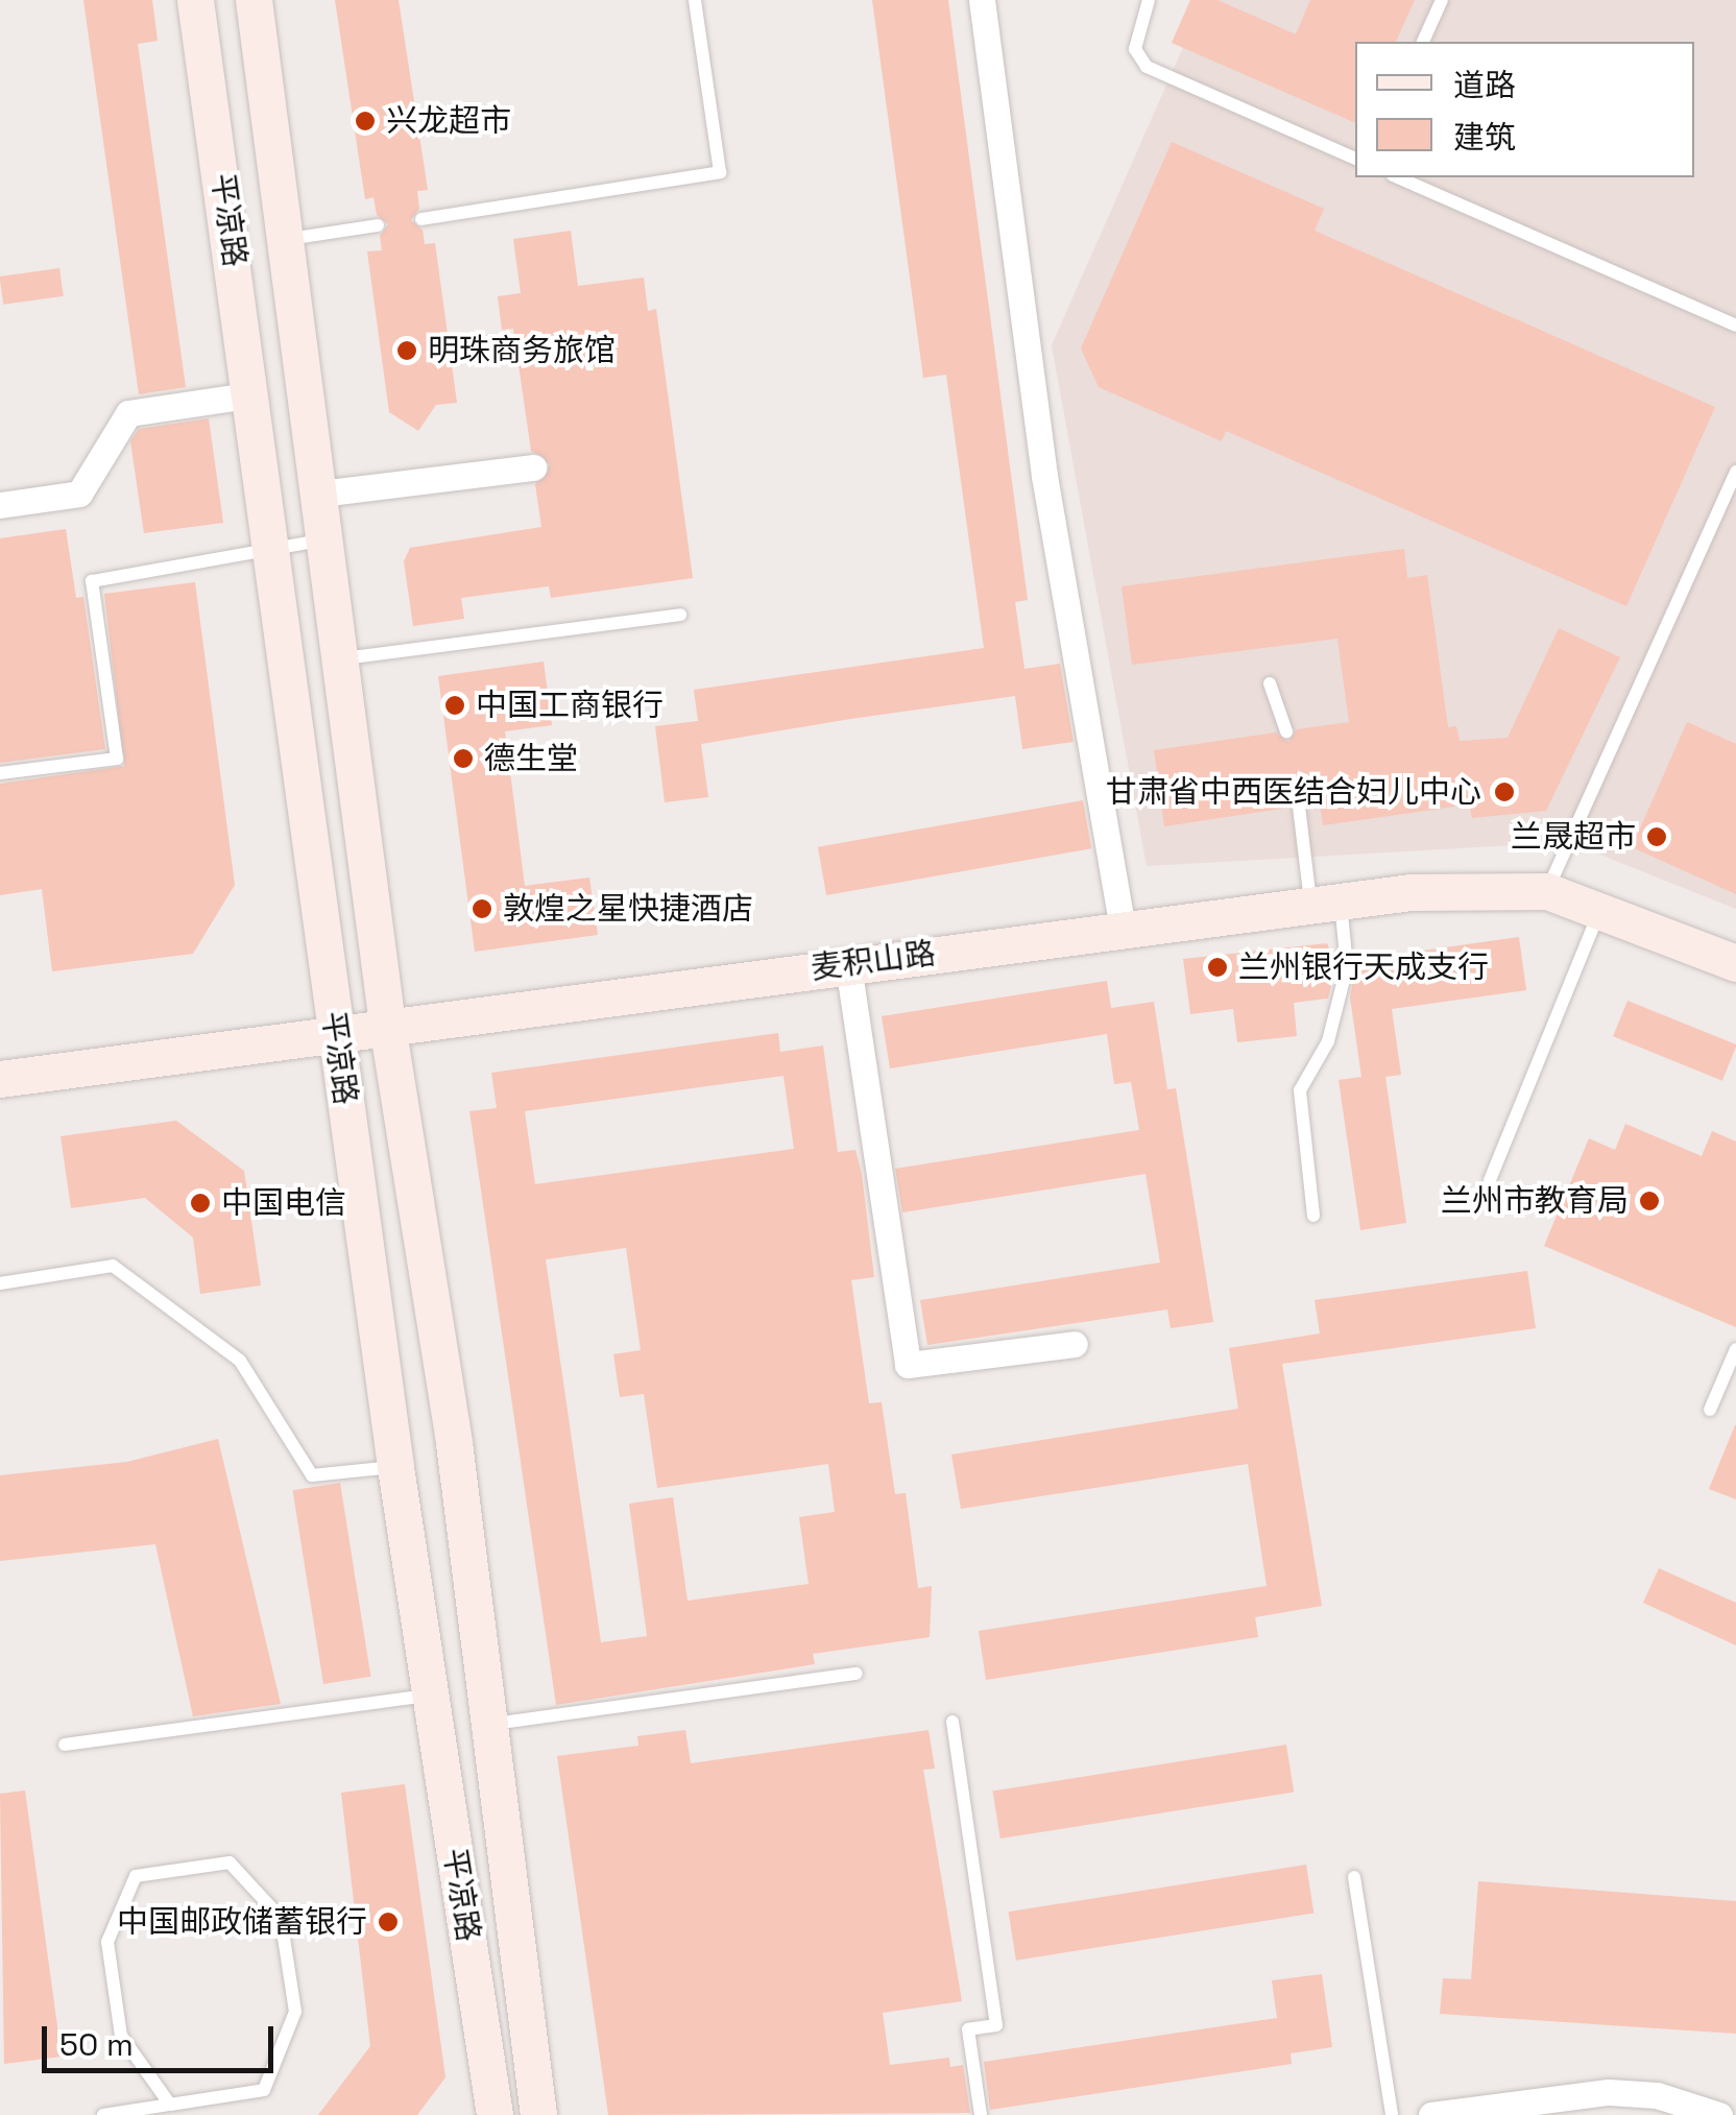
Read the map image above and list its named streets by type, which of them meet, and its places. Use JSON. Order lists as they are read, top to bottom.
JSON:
{
  "streets": {
    "street": ["平凉路", "麦积山路"]
  },
  "crossings": [
    ["平凉路", "麦积山路"]
  ],
  "places": [
    "兴龙超市",
    "明珠商务旅馆",
    "中国工商银行",
    "德生堂",
    "甘肃省中西医结合妇儿中心",
    "兰晟超市",
    "敦煌之星快捷酒店",
    "兰州银行天成支行",
    "兰州市教育局",
    "中国电信",
    "中国邮政储蓄银行"
  ],
  "legend": ["道路", "建筑"],
  "scale_bar": "50 m"
}
